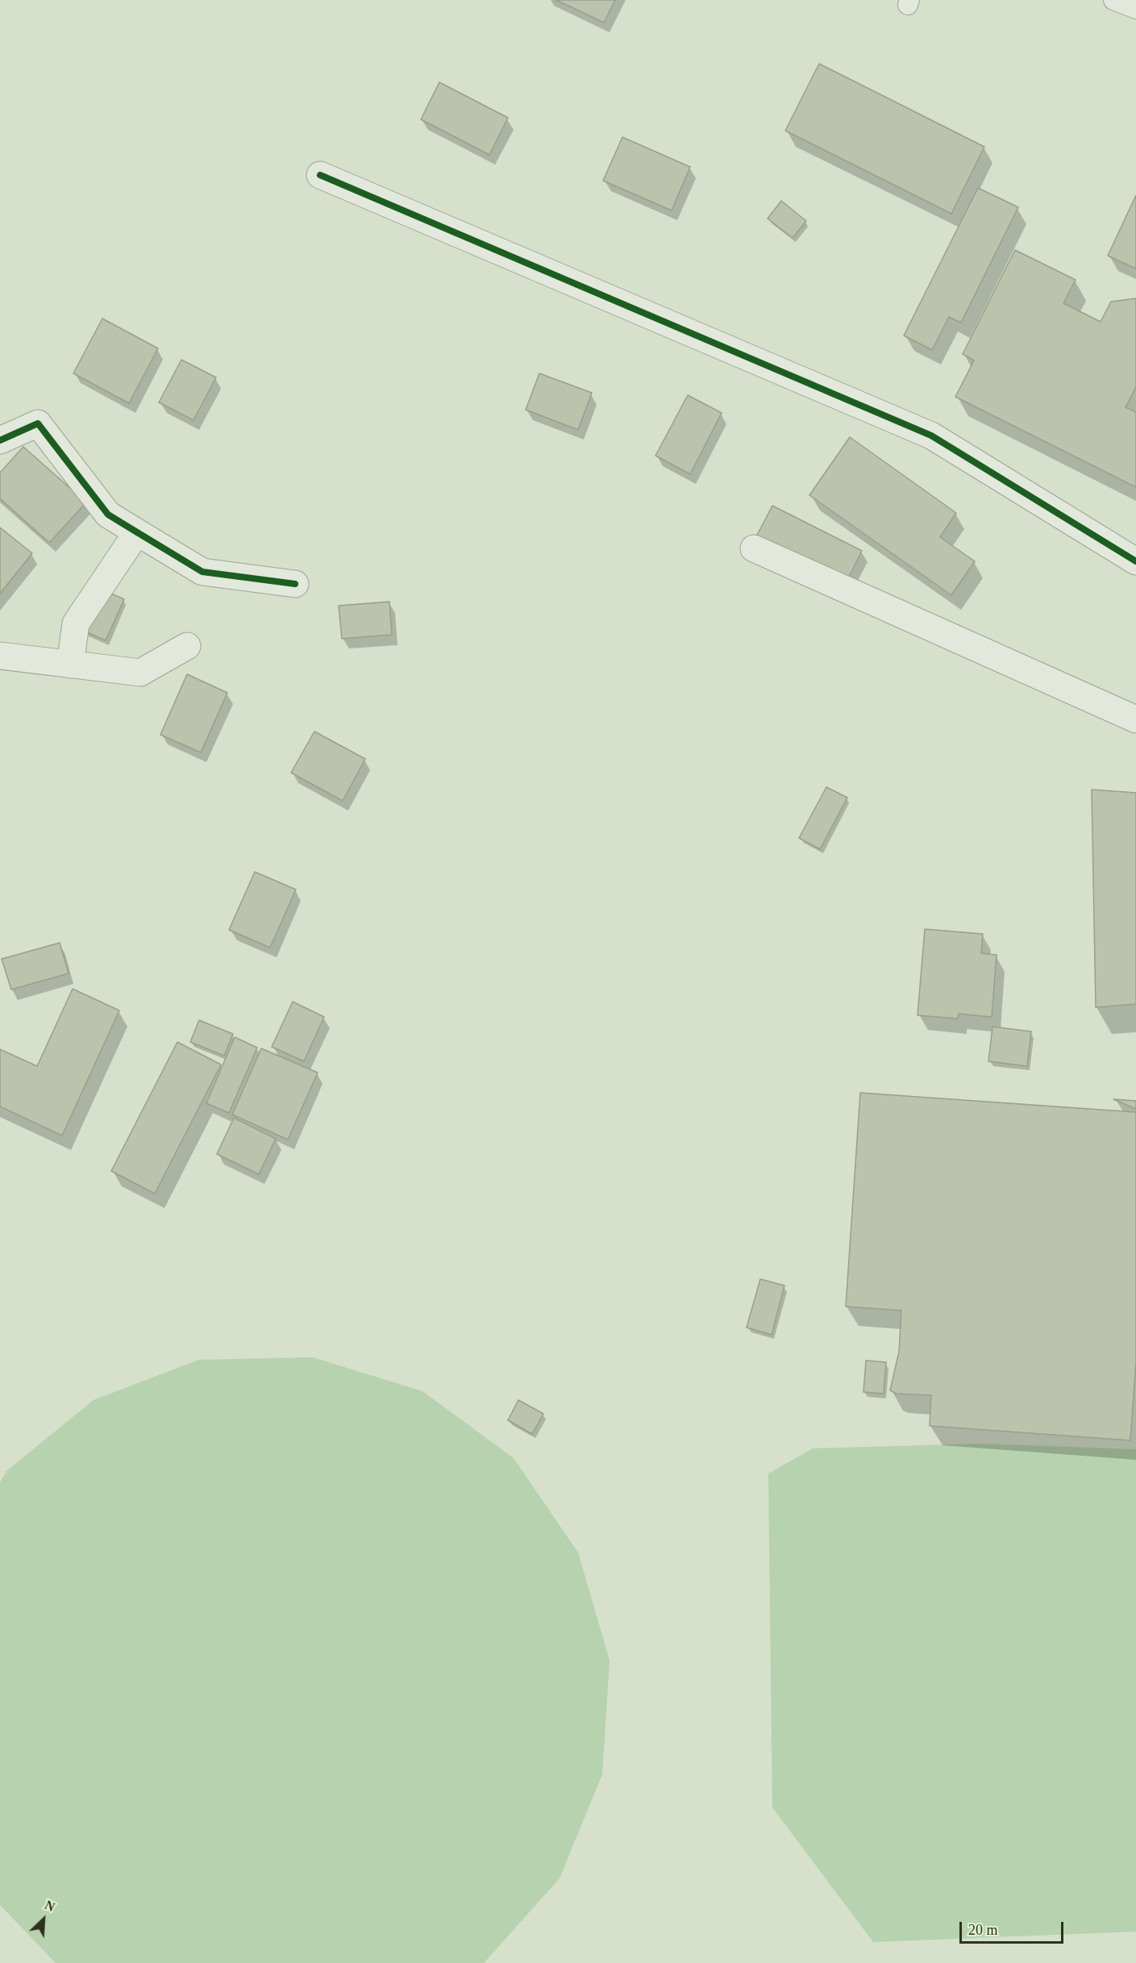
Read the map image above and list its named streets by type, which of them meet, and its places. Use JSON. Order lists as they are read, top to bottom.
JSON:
{
  "scale_bar": "20 m",
  "north": "top right"
}
